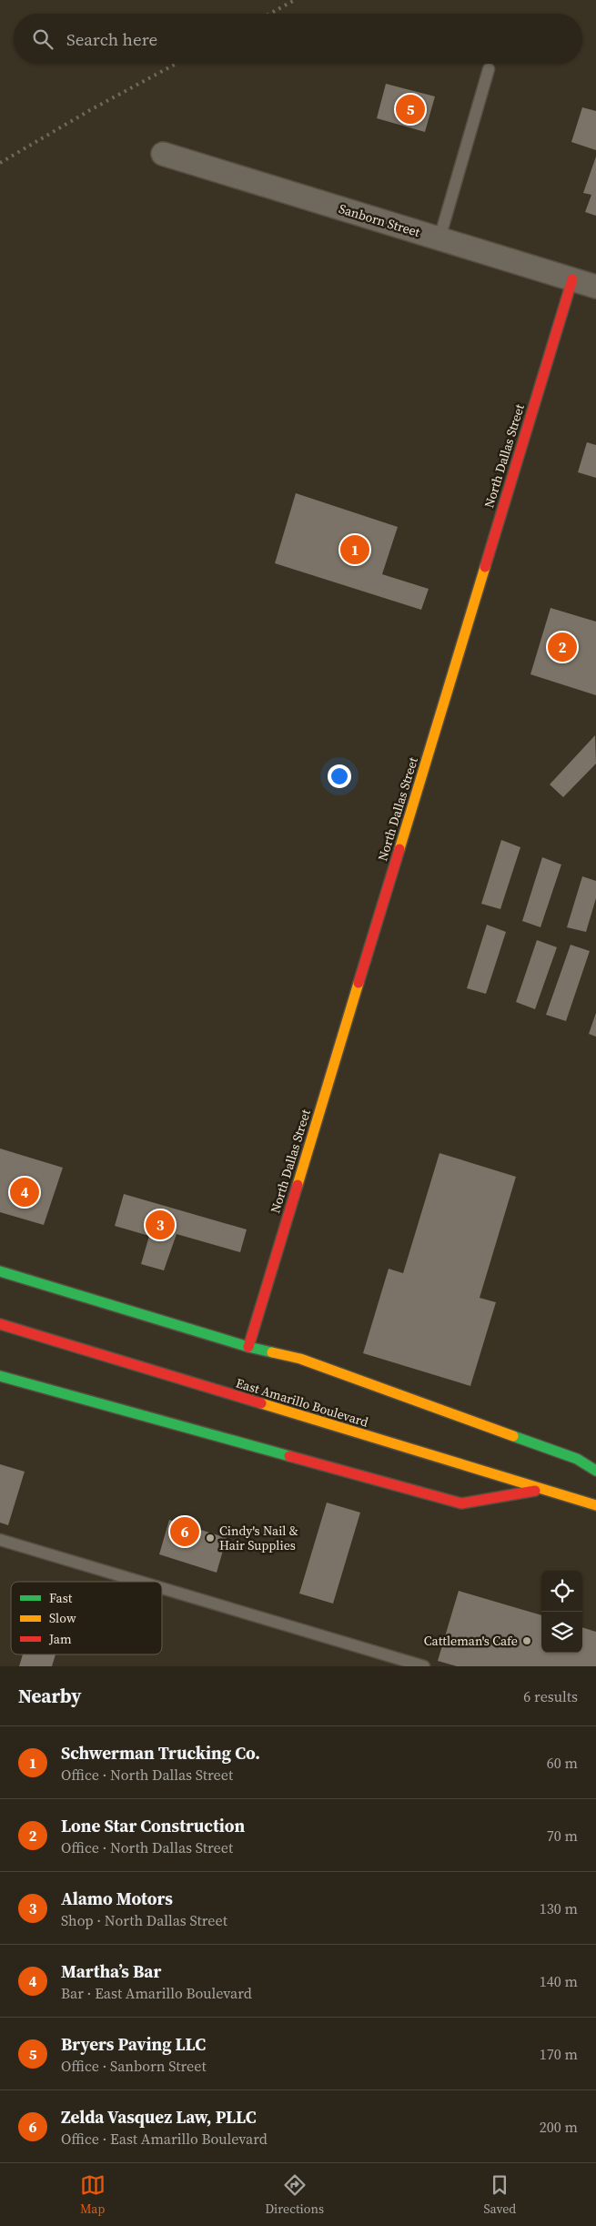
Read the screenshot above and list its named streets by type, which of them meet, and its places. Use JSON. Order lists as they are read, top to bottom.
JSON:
{
  "streets": {
    "main road": ["North Dallas Street", "East Amarillo Boulevard"],
    "street": ["Sanborn Street"]
  },
  "crossings": [
    ["Sanborn Street", "North Dallas Street"]
  ],
  "places": ["Cindy's Nail & Hair Supplies", "Cattleman's Cafe"],
  "legend": ["Fast", "Slow", "Jam"],
  "page": {
    "search": "Search here",
    "pins": [
      "5",
      "1",
      "2",
      "4",
      "3",
      "6"
    ],
    "heading": ["Nearby", "6 results"],
    "list": [
      {
        "mark": "1",
        "name": "Schwerman Trucking Co.",
        "note": "Office · North Dallas Street",
        "value": "60 m"
      },
      {
        "mark": "2",
        "name": "Lone Star Construction",
        "note": "Office · North Dallas Street",
        "value": "70 m"
      },
      {
        "mark": "3",
        "name": "Alamo Motors",
        "note": "Shop · North Dallas Street",
        "value": "130 m"
      },
      {
        "mark": "4",
        "name": "Martha’s Bar",
        "note": "Bar · East Amarillo Boulevard",
        "value": "140 m"
      },
      {
        "mark": "5",
        "name": "Bryers Paving LLC",
        "note": "Office · Sanborn Street",
        "value": "170 m"
      },
      {
        "mark": "6",
        "name": "Zelda Vasquez Law, PLLC",
        "note": "Office · East Amarillo Boulevard",
        "value": "200 m"
      }
    ],
    "nav": ["Map", "Directions", "Saved"]
  }
}
